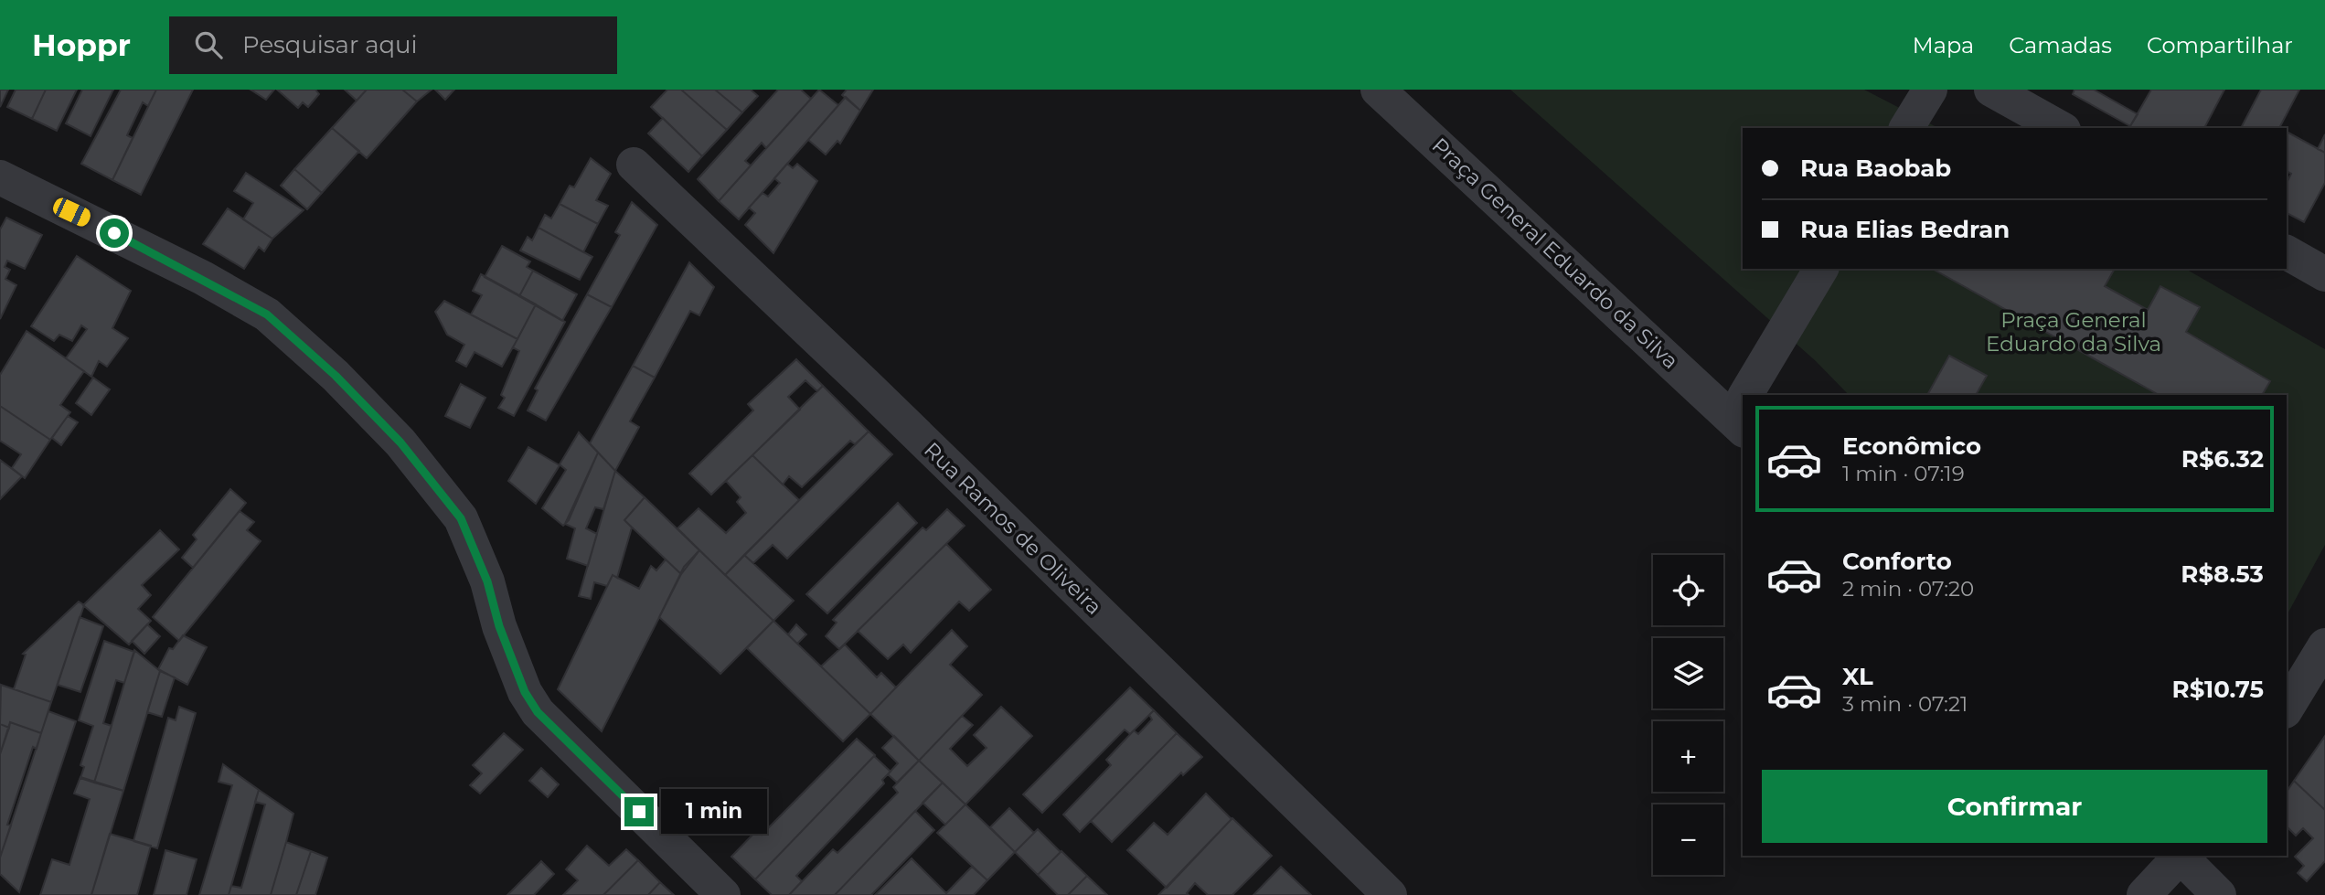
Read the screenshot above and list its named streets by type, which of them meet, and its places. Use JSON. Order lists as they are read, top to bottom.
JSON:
{
  "streets": {
    "street": ["Praça General Eduardo da Silva", "Rua Ramos de Oliveira"]
  },
  "parks": ["Praça General Eduardo da Silva"],
  "page": {
    "header": "Hoppr",
    "search": "Pesquisar aqui",
    "nav": ["Mapa", "Camadas", "Compartilhar"],
    "banner": ["Rua Baobab", "Rua Elias Bedran"],
    "list": [
      {
        "name": "Econômico",
        "note": "1 min · 07:19",
        "value": "R$6.32"
      },
      {
        "name": "Conforto",
        "note": "2 min · 07:20",
        "value": "R$8.53"
      },
      {
        "name": "XL",
        "note": "3 min · 07:21",
        "value": "R$10.75"
      }
    ],
    "map_buttons": ["+", "−"],
    "buttons": "Confirmar",
    "bubble": "1 min"
  }
}
